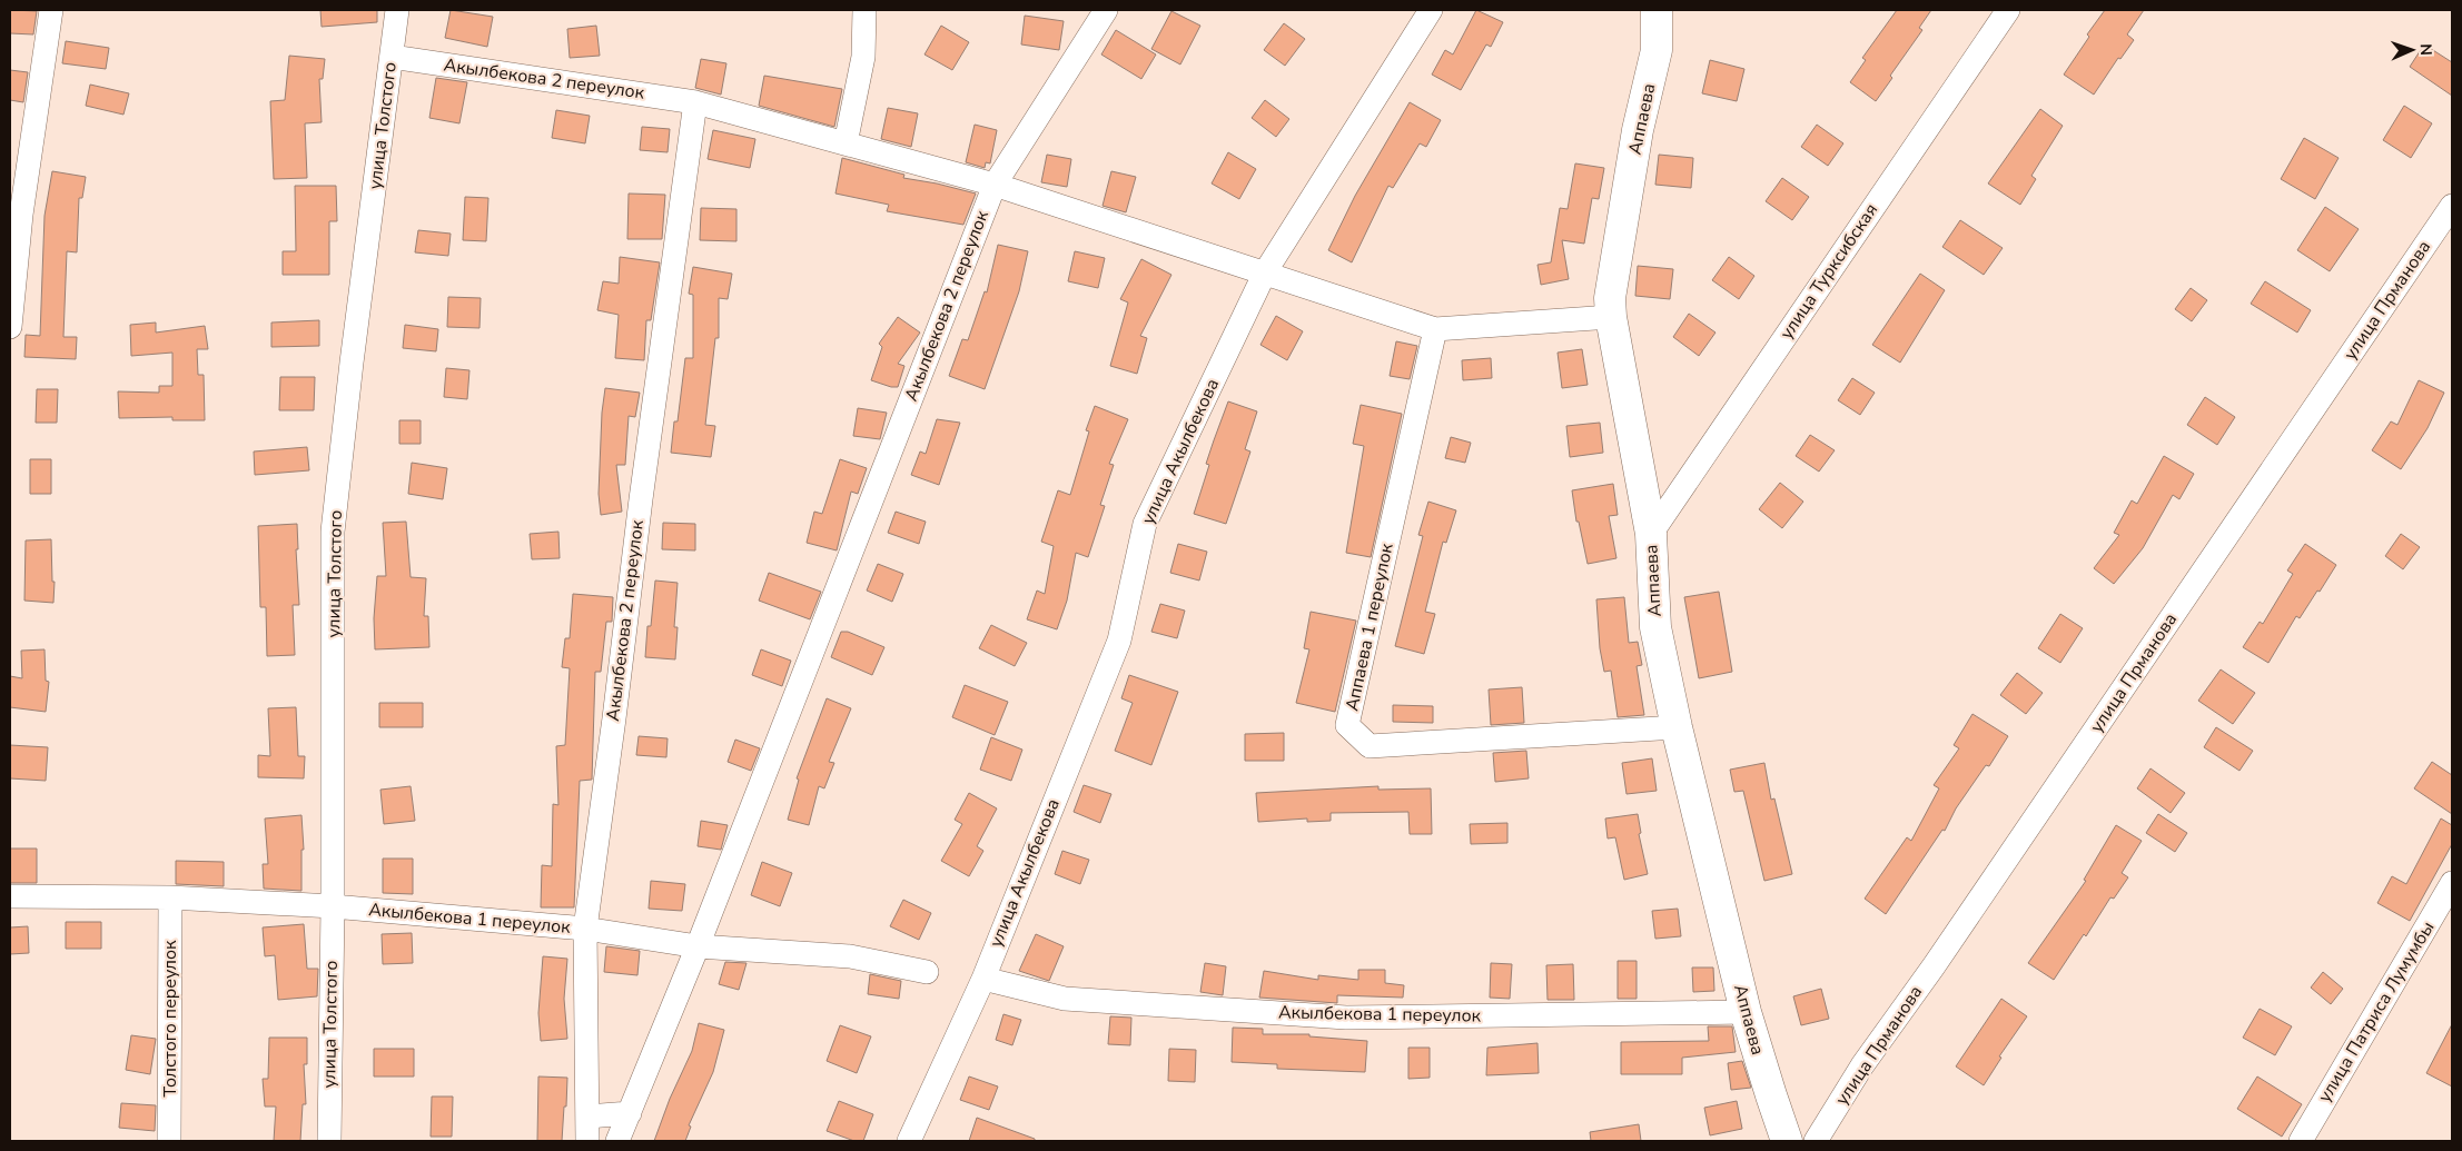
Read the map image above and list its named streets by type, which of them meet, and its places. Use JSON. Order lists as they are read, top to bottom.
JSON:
{
  "streets": {
    "street": [
      "Акылбекова 2 переулок",
      "Аппаева",
      "улица Толстого",
      "улица Турксибская",
      "улица Прманова",
      "улица Акылбекова",
      "Аппаева 1 переулок",
      "Акылбекова 1 переулок",
      "улица Патриса Лумумбы",
      "Толстого переулок"
    ]
  },
  "crossings": [
    ["Акылбекова 2 переулок", "Аппаева"],
    ["Акылбекова 2 переулок", "улица Толстого"],
    ["Акылбекова 2 переулок", "улица Акылбекова"],
    ["Акылбекова 2 переулок", "Аппаева 1 переулок"],
    ["Акылбекова 2 переулок", "Акылбекова 1 переулок"],
    ["Аппаева", "улица Турксибская"],
    ["Аппаева", "Аппаева 1 переулок"],
    ["Аппаева", "Акылбекова 1 переулок"],
    ["улица Толстого", "Акылбекова 1 переулок"],
    ["улица Акылбекова", "Акылбекова 1 переулок"],
    ["Акылбекова 1 переулок", "Толстого переулок"]
  ],
  "north": "right"
}
